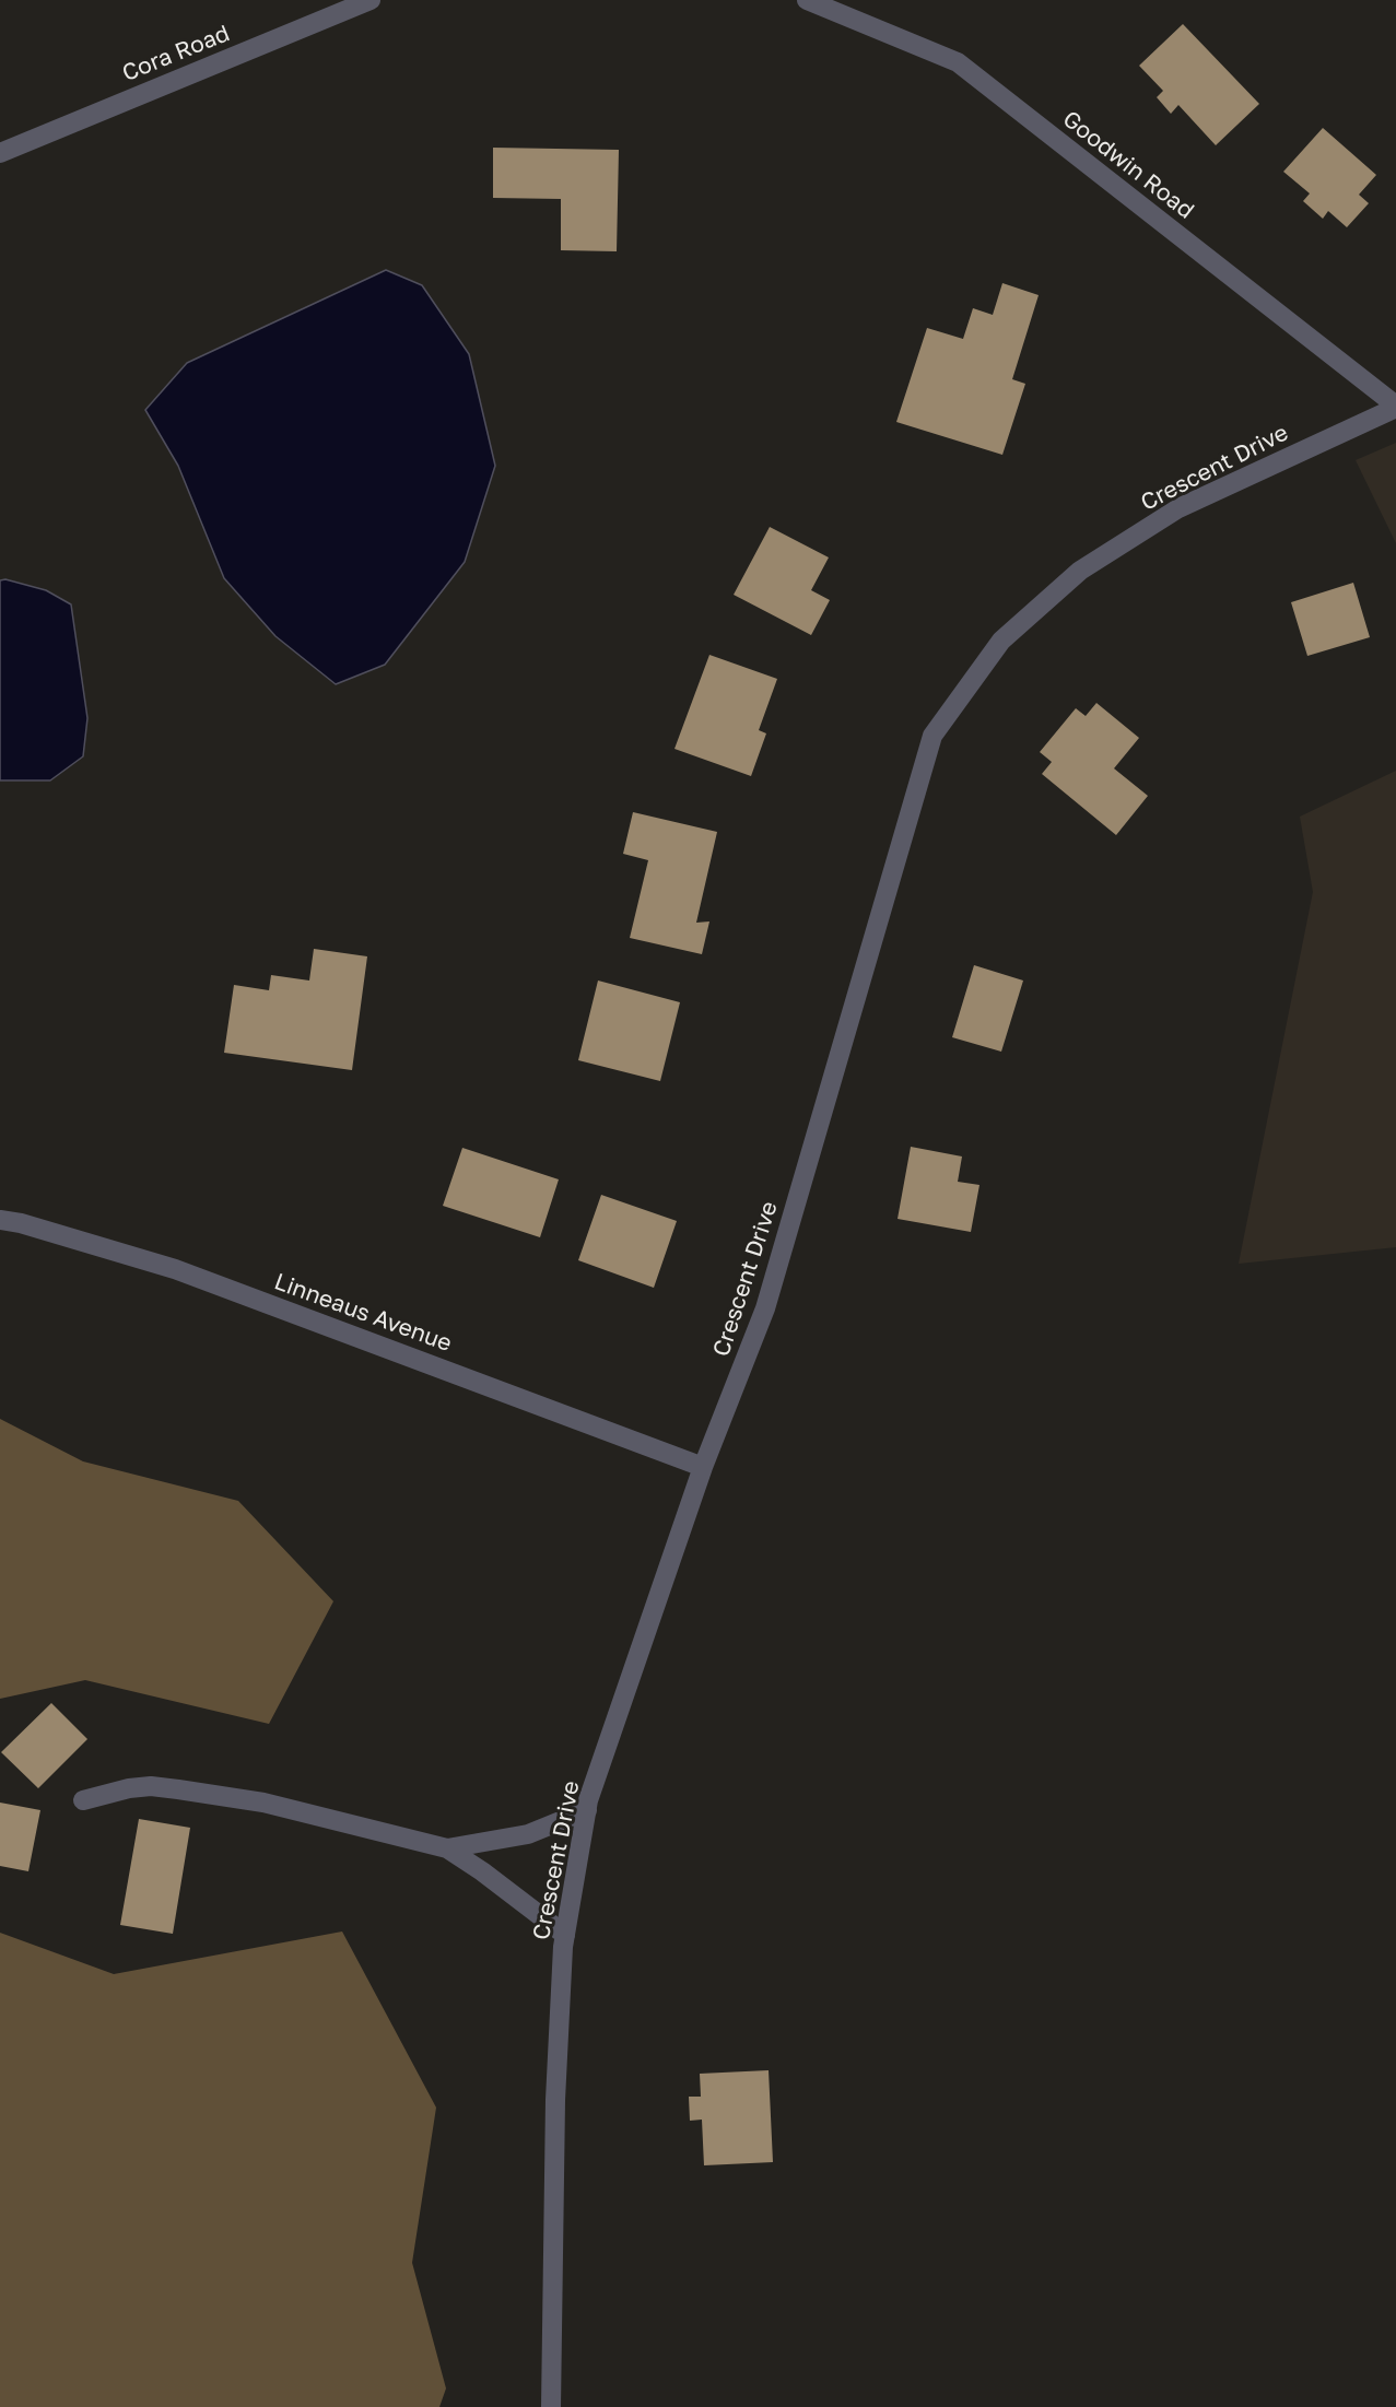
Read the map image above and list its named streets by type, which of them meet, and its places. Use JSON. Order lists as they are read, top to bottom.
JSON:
{
  "streets": {
    "street": [
      "Cora Road",
      "Goodwin Road",
      "Crescent Drive",
      "Linneaus Avenue"
    ]
  },
  "crossings": [
    ["Goodwin Road", "Crescent Drive"],
    ["Crescent Drive", "Linneaus Avenue"]
  ]
}
